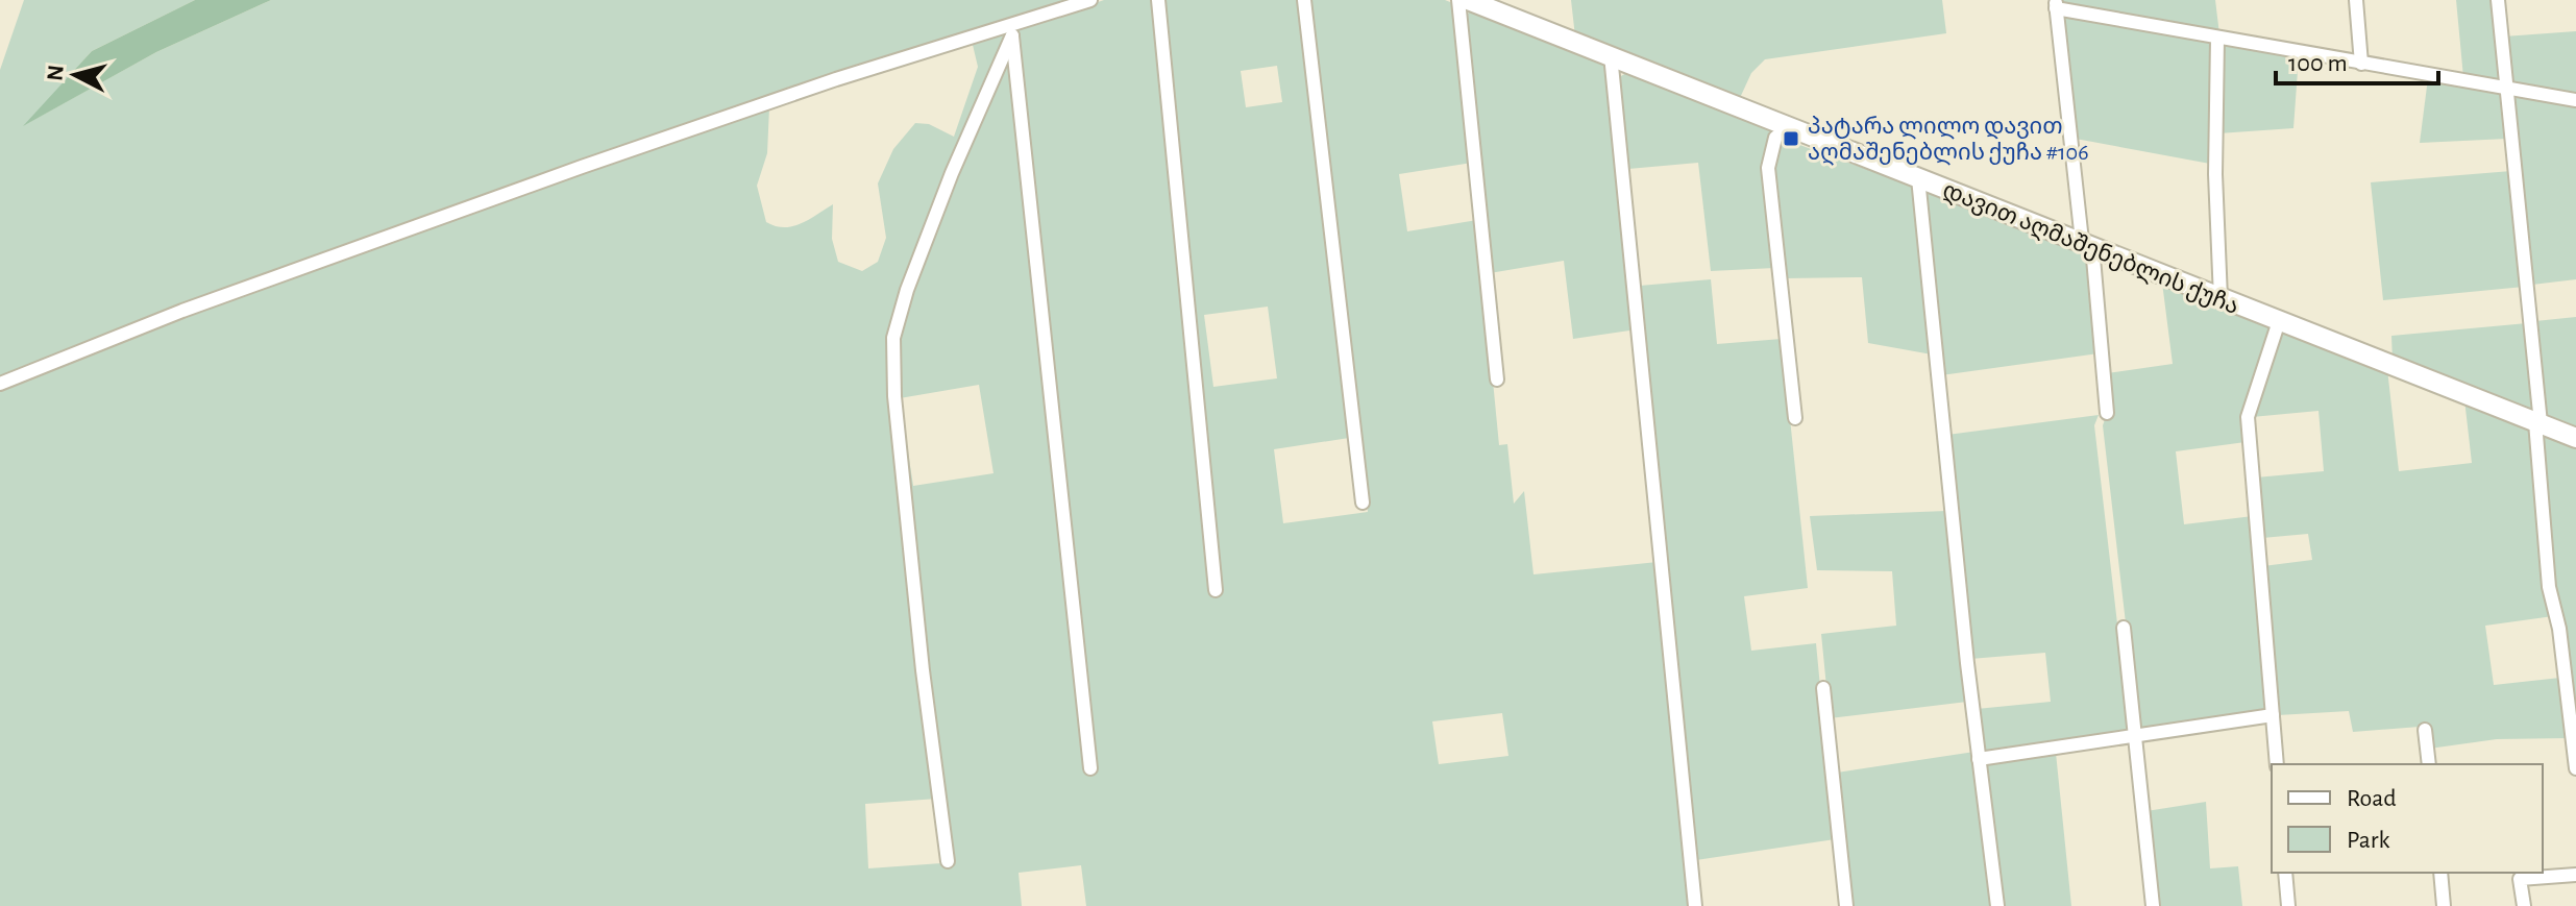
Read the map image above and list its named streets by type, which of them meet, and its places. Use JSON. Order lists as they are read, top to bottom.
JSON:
{
  "streets": {
    "street": ["დავით აღმაშენებლის ქუჩა"]
  },
  "places": {
    "transit": ["პატარა ლილო დავით აღმაშენებლის ქუჩა #106"]
  },
  "legend": ["Road", "Park"],
  "scale_bar": "100 m",
  "north": "left"
}
